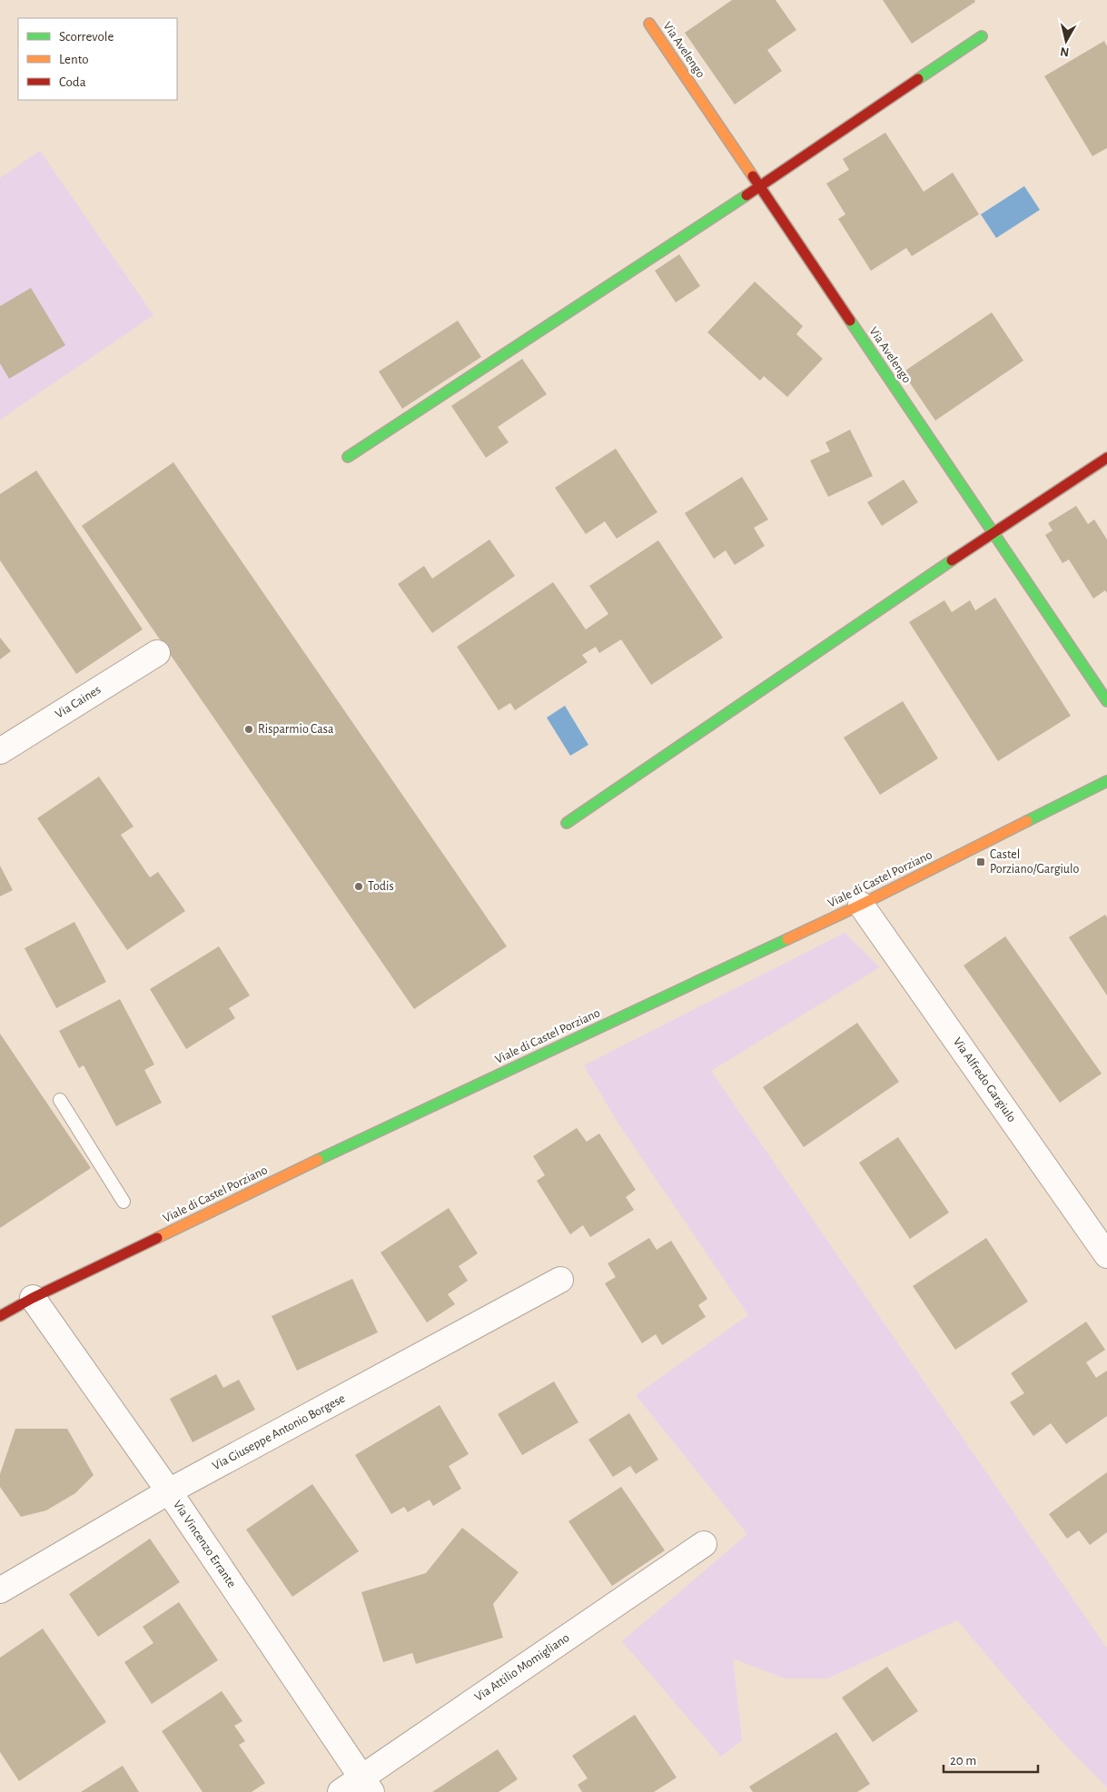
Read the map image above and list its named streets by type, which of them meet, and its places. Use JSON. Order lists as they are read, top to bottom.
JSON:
{
  "streets": {
    "street": [
      "Via Avelengo",
      "Via Caines",
      "Viale di Castel Porziano",
      "Via Alfredo Gargiulo",
      "Via Giuseppe Antonio Borgese",
      "Via Vincenzo Errante",
      "Via Attilio Momigliano"
    ]
  },
  "crossings": [
    ["Viale di Castel Porziano", "Via Alfredo Gargiulo"],
    ["Viale di Castel Porziano", "Via Vincenzo Errante"],
    ["Via Giuseppe Antonio Borgese", "Via Vincenzo Errante"],
    ["Via Vincenzo Errante", "Via Attilio Momigliano"]
  ],
  "places": {
    "other": ["Risparmio Casa", "Todis"],
    "transit": ["Castel Porziano/Gargiulo"]
  },
  "legend": ["Scorrevole", "Lento", "Coda"],
  "scale_bar": "20 m",
  "north": "bottom"
}
